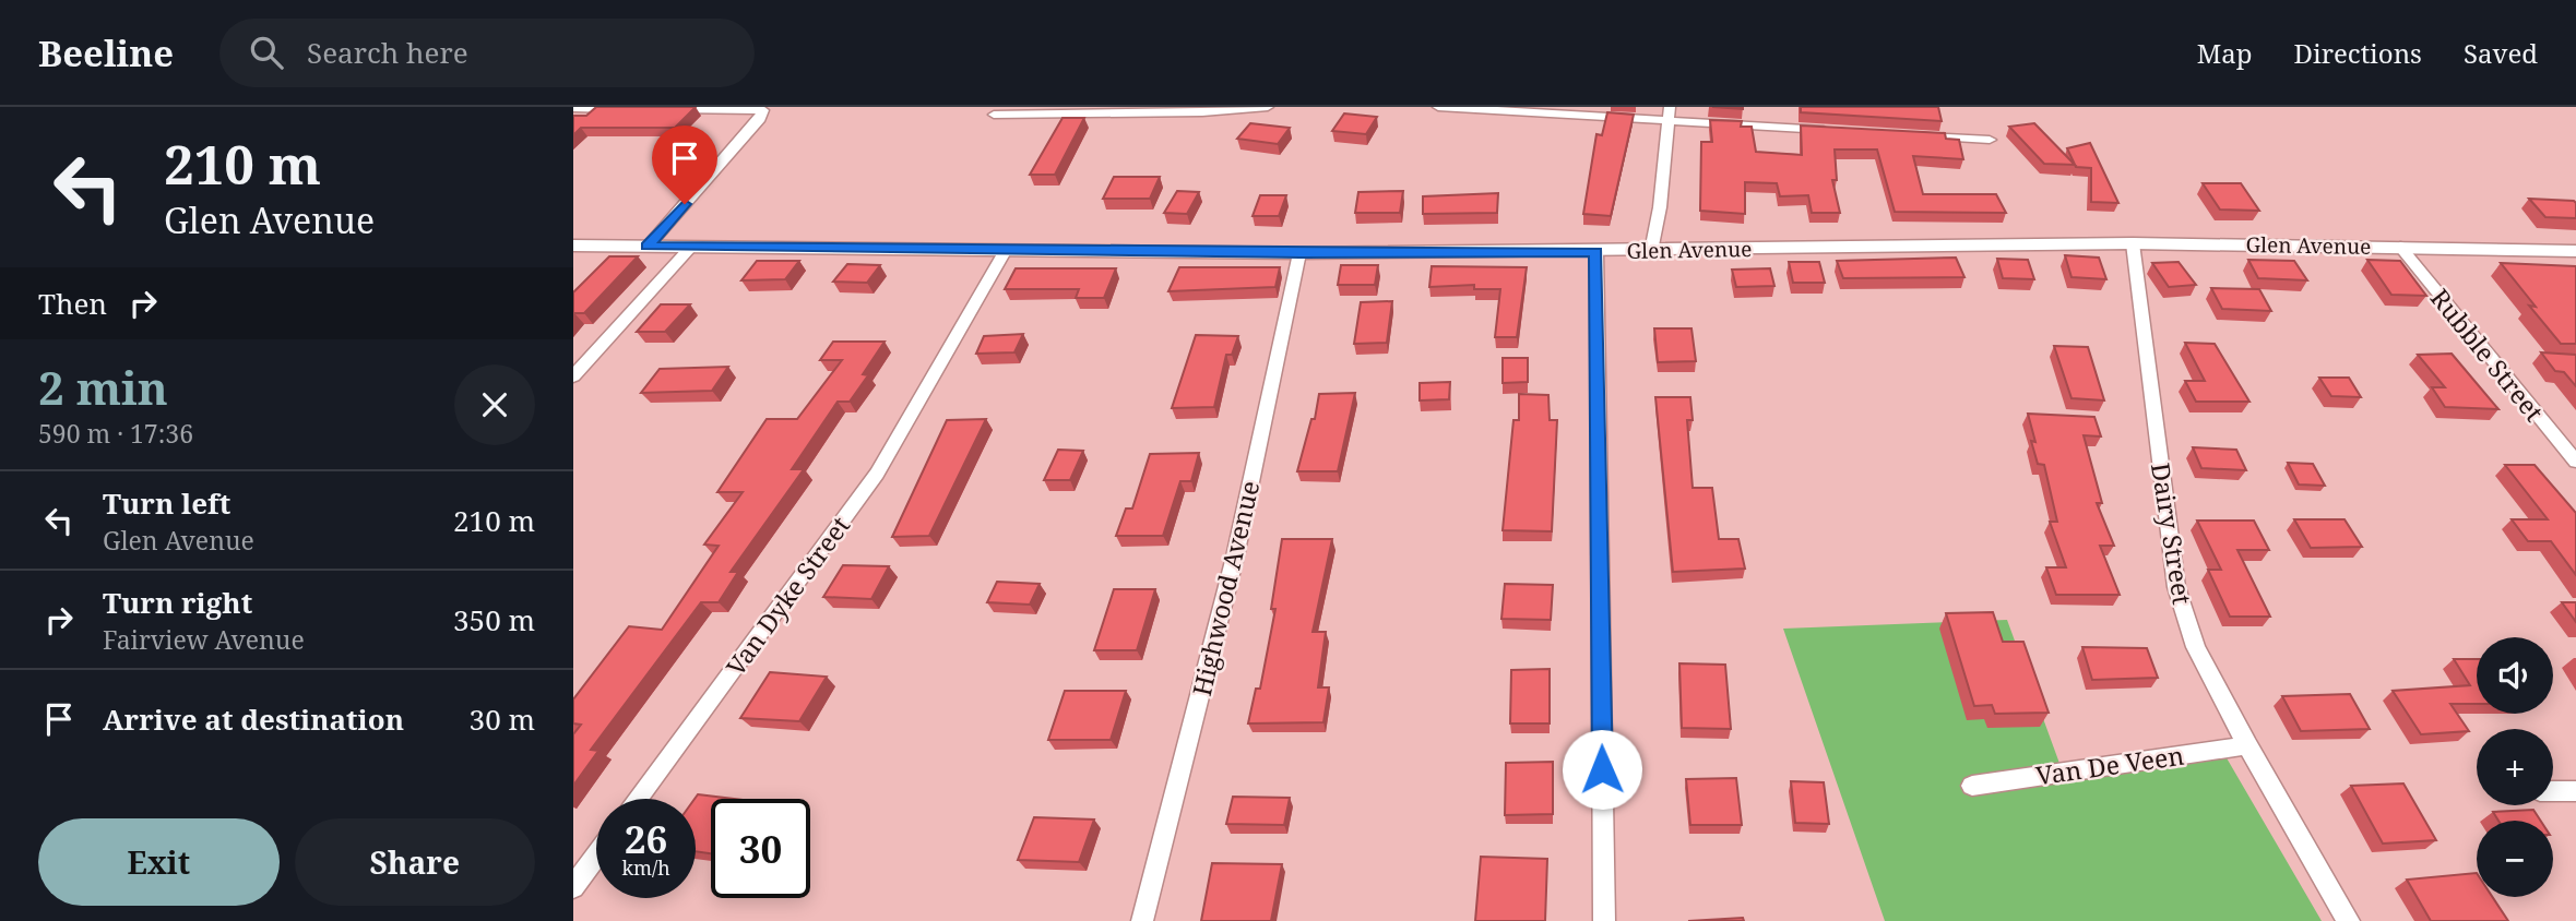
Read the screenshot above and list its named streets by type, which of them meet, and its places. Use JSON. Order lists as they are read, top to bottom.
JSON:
{
  "streets": {
    "street": [
      "Glen Avenue",
      "Rubble Street",
      "Dairy Street",
      "Highwood Avenue",
      "Van Dyke Street",
      "Van De Veen"
    ]
  },
  "crossings": [
    ["Glen Avenue", "Rubble Street"],
    ["Glen Avenue", "Dairy Street"],
    ["Glen Avenue", "Highwood Avenue"],
    ["Glen Avenue", "Van Dyke Street"],
    ["Dairy Street", "Van De Veen"]
  ],
  "page": {
    "header": "Beeline",
    "search": "Search here",
    "nav": ["Map", "Directions", "Saved"],
    "turn": ["210 m", "Glen Avenue"],
    "then": "Then",
    "heading": ["2 min", "590 m · 17:36"],
    "list": [
      {
        "name": "Turn left",
        "note": "Glen Avenue",
        "value": "210 m"
      },
      {
        "name": "Turn right",
        "note": "Fairview Avenue",
        "value": "350 m"
      },
      {
        "name": "Arrive at destination",
        "value": "30 m"
      }
    ],
    "map_buttons": ["+", "−"],
    "speed": "26 km/h",
    "limit": "30",
    "buttons": ["Exit", "Share"]
  }
}
